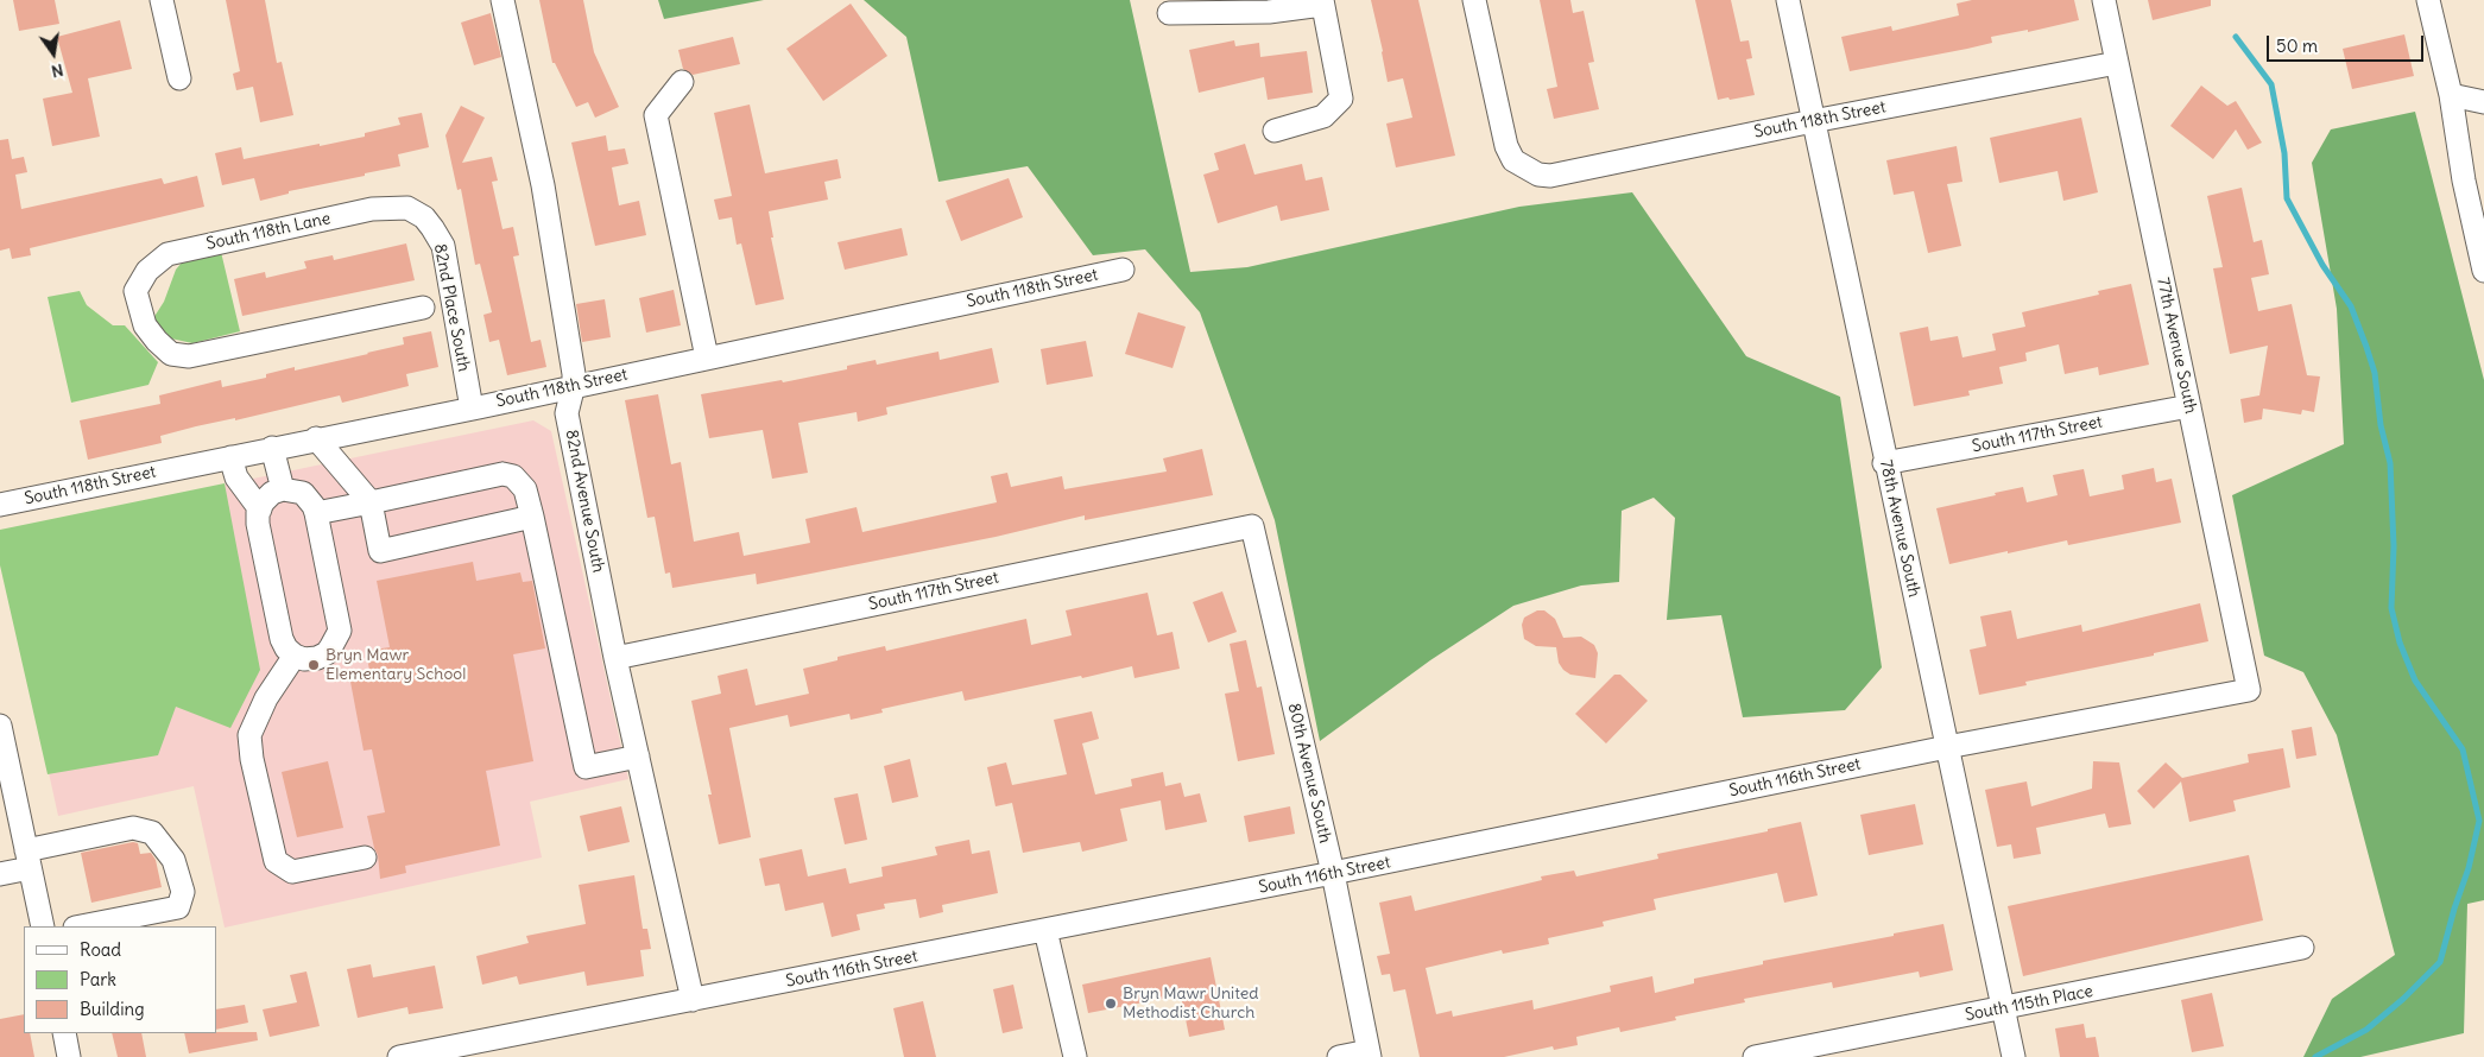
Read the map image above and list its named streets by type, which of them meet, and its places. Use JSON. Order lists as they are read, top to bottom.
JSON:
{
  "streets": {
    "street": [
      "South 118th Street",
      "South 118th Lane",
      "82nd Place South",
      "77th Avenue South",
      "South 117th Street",
      "82nd Avenue South",
      "78th Avenue South",
      "80th Avenue South",
      "South 116th Street",
      "South 115th Place"
    ]
  },
  "crossings": [
    ["South 118th Street", "82nd Place South"],
    ["South 118th Street", "77th Avenue South"],
    ["South 118th Street", "82nd Avenue South"],
    ["South 118th Street", "78th Avenue South"],
    ["South 118th Lane", "82nd Place South"],
    ["77th Avenue South", "South 117th Street"],
    ["77th Avenue South", "South 116th Street"],
    ["South 117th Street", "82nd Avenue South"],
    ["South 117th Street", "78th Avenue South"],
    ["South 117th Street", "80th Avenue South"],
    ["82nd Avenue South", "South 116th Street"],
    ["78th Avenue South", "South 116th Street"],
    ["78th Avenue South", "South 115th Place"],
    ["80th Avenue South", "South 116th Street"]
  ],
  "places": ["Bryn Mawr Elementary School", "Bryn Mawr United Methodist Church"],
  "legend": ["Road", "Park", "Building"],
  "scale_bar": "50 m",
  "north": "bottom"
}
